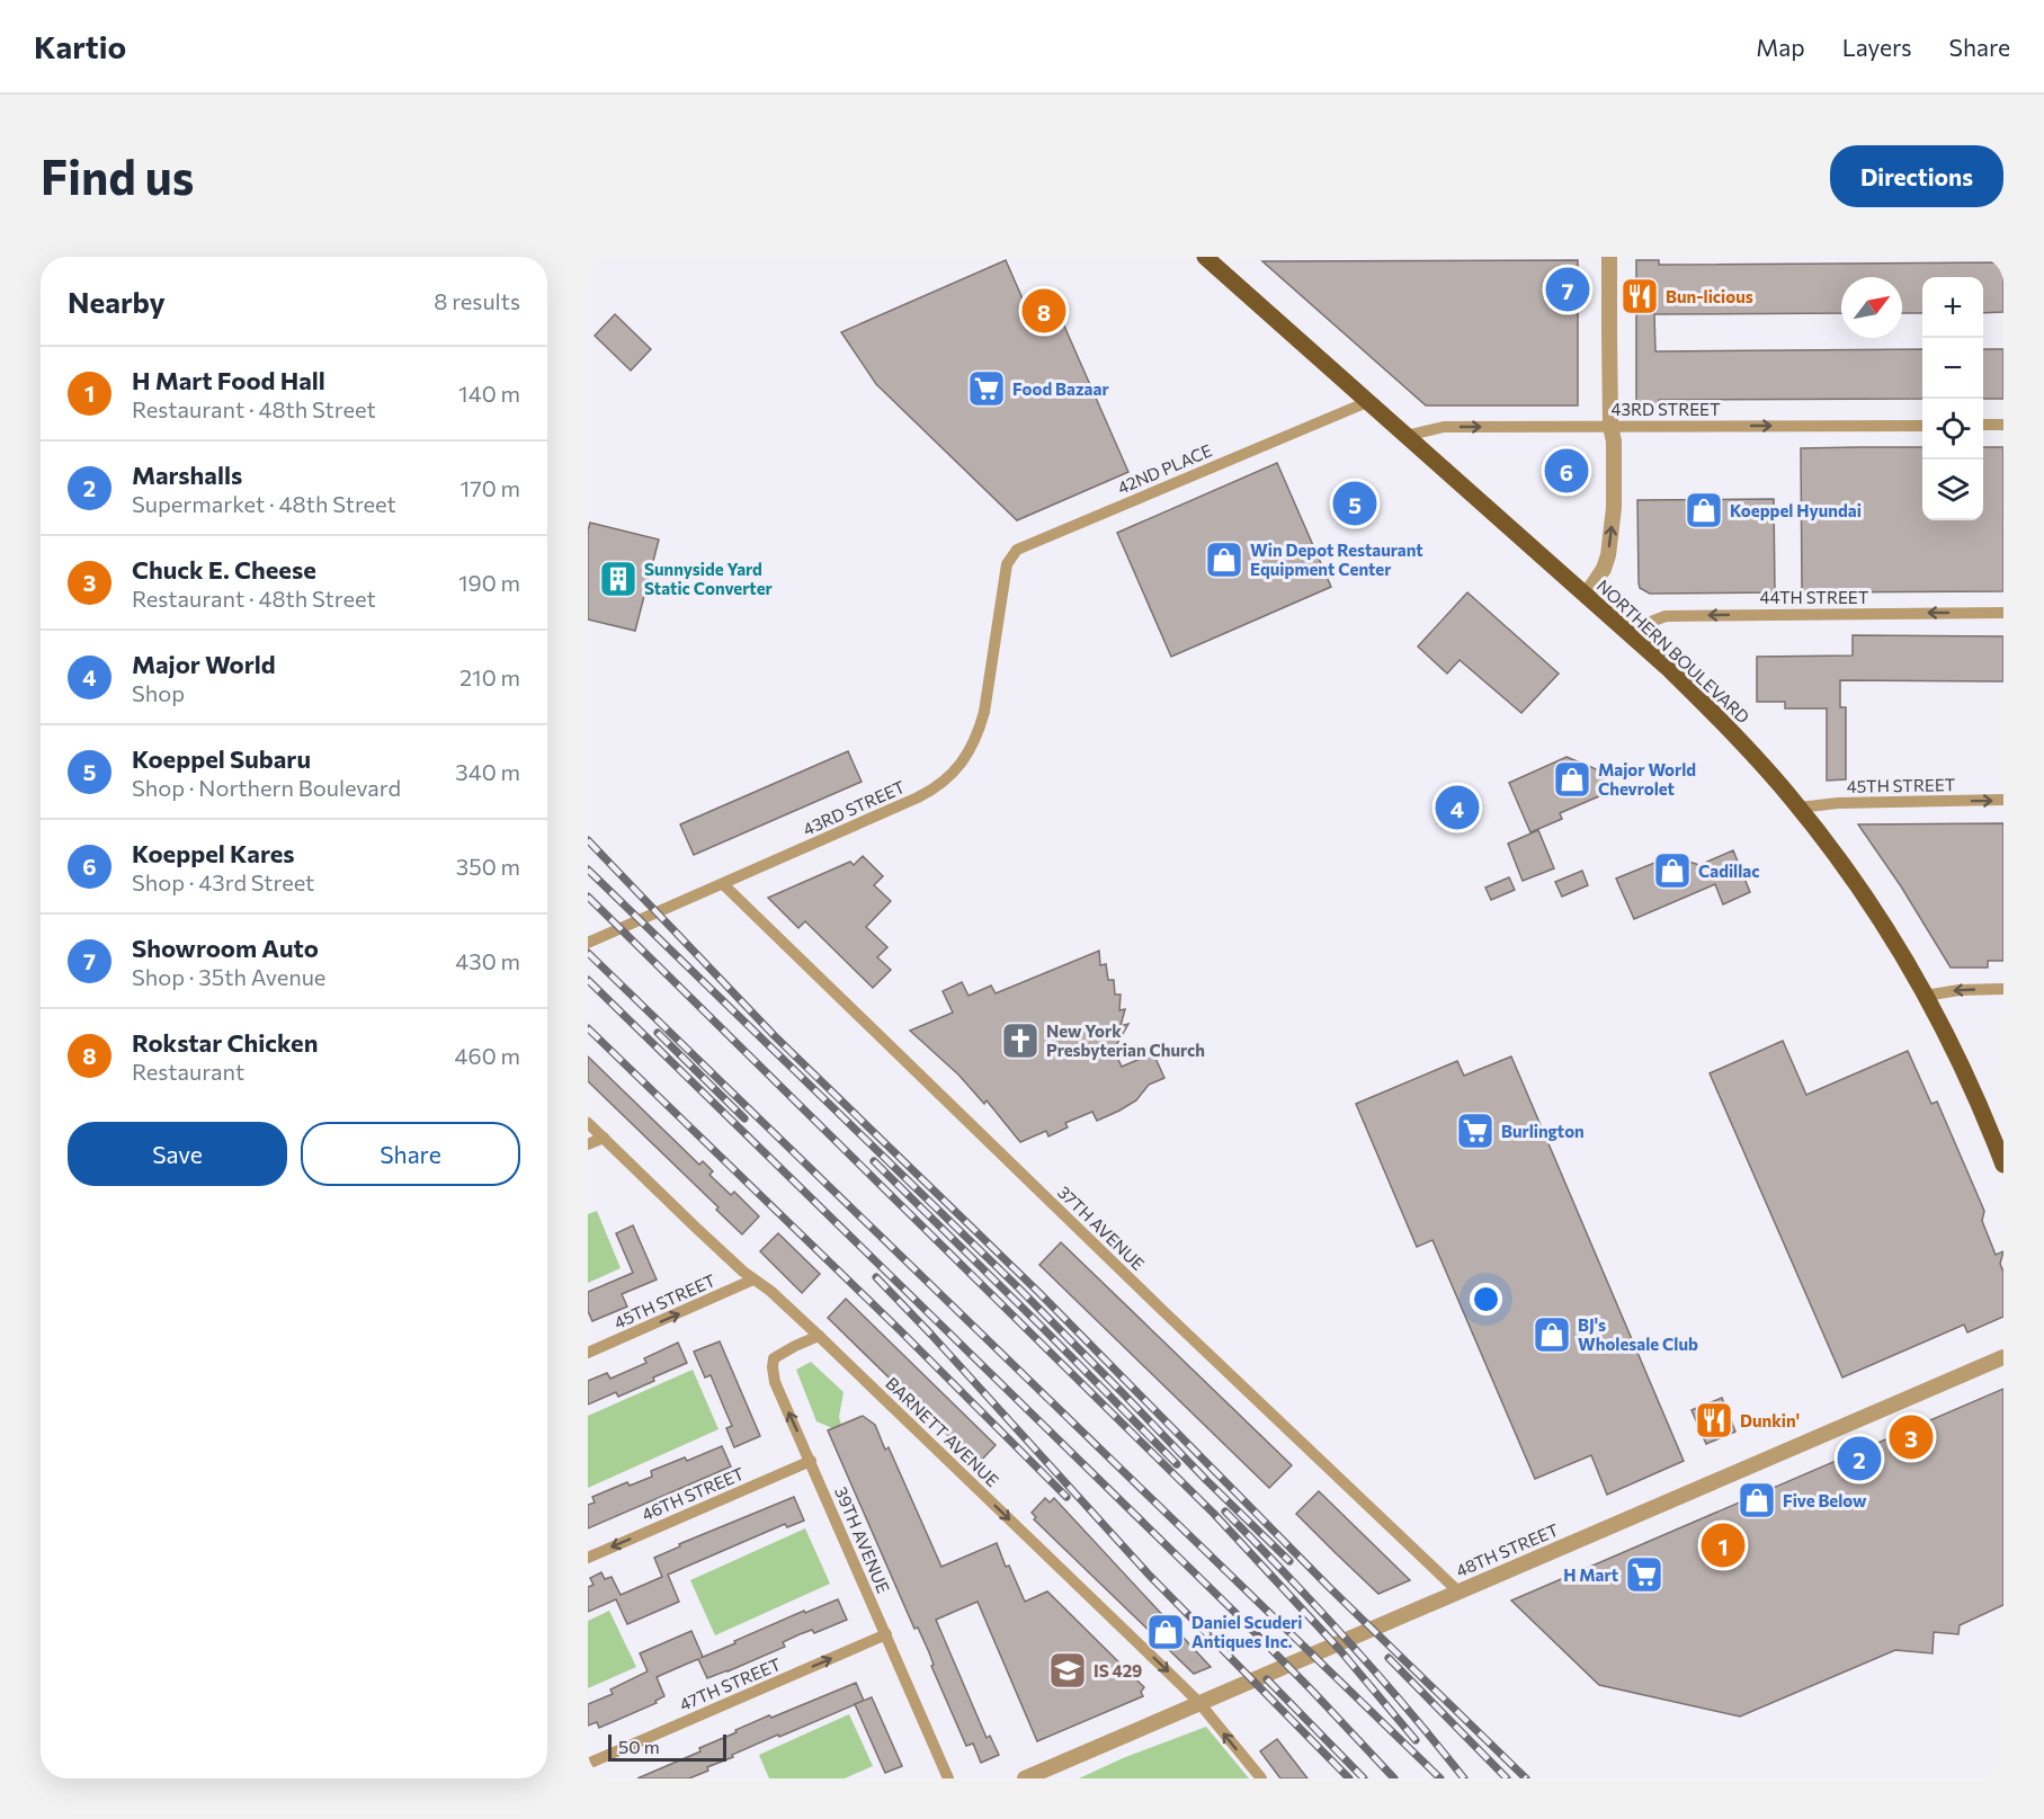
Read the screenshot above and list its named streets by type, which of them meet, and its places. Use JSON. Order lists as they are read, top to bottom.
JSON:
{
  "streets": {
    "main road": ["NORTHERN BOULEVARD"],
    "street": [
      "43RD STREET",
      "42ND PLACE",
      "44TH STREET",
      "45TH STREET",
      "37TH AVENUE",
      "BARNETT AVENUE",
      "46TH STREET",
      "39TH AVENUE",
      "48TH STREET",
      "47TH STREET"
    ]
  },
  "crossings": [
    ["43RD STREET", "42ND PLACE"],
    ["43RD STREET", "NORTHERN BOULEVARD"],
    ["43RD STREET", "37TH AVENUE"],
    ["42ND PLACE", "NORTHERN BOULEVARD"],
    ["44TH STREET", "NORTHERN BOULEVARD"],
    ["NORTHERN BOULEVARD", "45TH STREET"],
    ["45TH STREET", "BARNETT AVENUE"],
    ["37TH AVENUE", "48TH STREET"],
    ["BARNETT AVENUE", "39TH AVENUE"],
    ["BARNETT AVENUE", "48TH STREET"],
    ["46TH STREET", "39TH AVENUE"],
    ["39TH AVENUE", "47TH STREET"]
  ],
  "one_way": [
    "43RD STREET",
    "44TH STREET",
    "45TH STREET",
    "46TH STREET",
    "47TH STREET"
  ],
  "places": {
    "restaurant": ["Bun-licious", "Dunkin'"],
    "supermarket": ["Food Bazaar", "Burlington", "H Mart"],
    "shop": [
      "Koeppel Hyundai",
      "Win Depot Restaurant Equipment Center",
      "Major World Chevrolet",
      "Cadillac",
      "BJ's Wholesale Club",
      "Five Below",
      "Daniel Scuderi Antiques Inc."
    ],
    "building": ["Sunnyside Yard Static Converter"],
    "church": ["New York Presbyterian Church"],
    "school or university": ["IS 429"]
  },
  "scale_bar": "50 m",
  "north": "top right",
  "page": {
    "header": "Kartio",
    "nav": ["Map", "Layers", "Share"],
    "buttons": [
      "Directions",
      ["Save", "Share"]
    ],
    "title": "Find us",
    "heading": ["Nearby", "8 results"],
    "pins": [
      "7",
      "8",
      "6",
      "5",
      "4",
      "3",
      "2",
      "1"
    ],
    "map_buttons": ["+", "−"],
    "list": [
      {
        "mark": "1",
        "name": "H Mart Food Hall",
        "note": "Restaurant · 48th Street",
        "value": "140 m"
      },
      {
        "mark": "2",
        "name": "Marshalls",
        "note": "Supermarket · 48th Street",
        "value": "170 m"
      },
      {
        "mark": "3",
        "name": "Chuck E. Cheese",
        "note": "Restaurant · 48th Street",
        "value": "190 m"
      },
      {
        "mark": "4",
        "name": "Major World",
        "note": "Shop",
        "value": "210 m"
      },
      {
        "mark": "5",
        "name": "Koeppel Subaru",
        "note": "Shop · Northern Boulevard",
        "value": "340 m"
      },
      {
        "mark": "6",
        "name": "Koeppel Kares",
        "note": "Shop · 43rd Street",
        "value": "350 m"
      },
      {
        "mark": "7",
        "name": "Showroom Auto",
        "note": "Shop · 35th Avenue",
        "value": "430 m"
      },
      {
        "mark": "8",
        "name": "Rokstar Chicken",
        "note": "Restaurant",
        "value": "460 m"
      }
    ],
    "scale": "50 m"
  }
}
